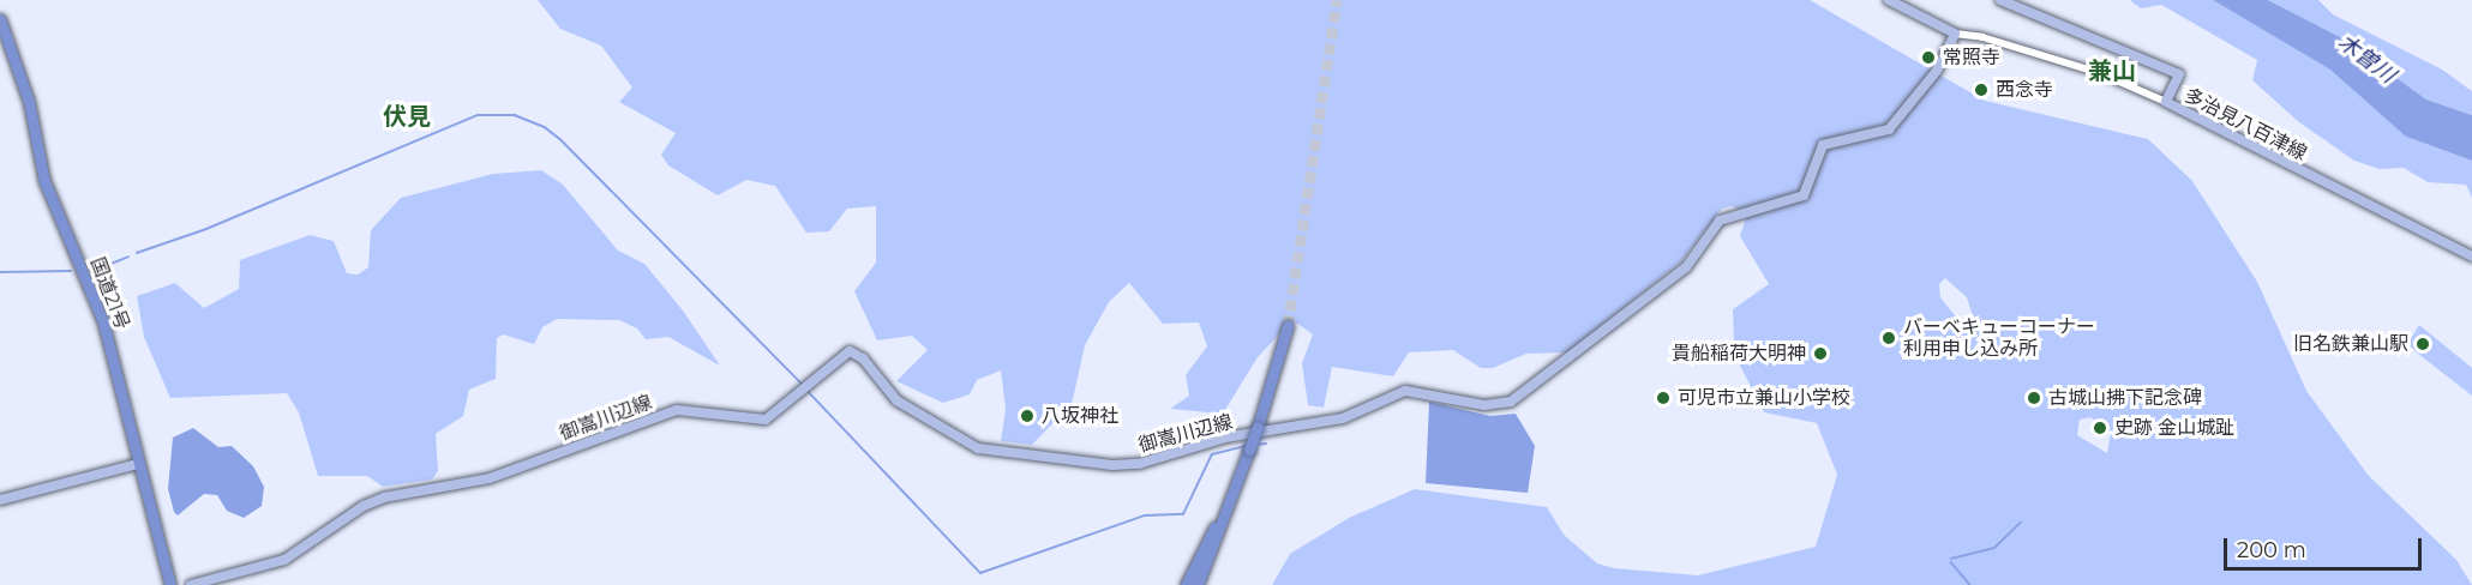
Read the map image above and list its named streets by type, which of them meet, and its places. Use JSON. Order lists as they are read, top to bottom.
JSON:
{
  "streets": {
    "highway": ["国道21号"],
    "main road": ["多治見八百津線", "御嵩川辺線"]
  },
  "districts": ["兼山", "伏見"],
  "water": ["木曽川"],
  "places": [
    "常照寺",
    "西念寺",
    "バーベキューコーナー 利用申し込み所",
    "旧名鉄兼山駅",
    "貴船稲荷大明神",
    "可児市立兼山小学校",
    "古城山拂下記念碑",
    "八坂神社",
    "史跡 金山城趾"
  ],
  "scale_bar": "200 m"
}
